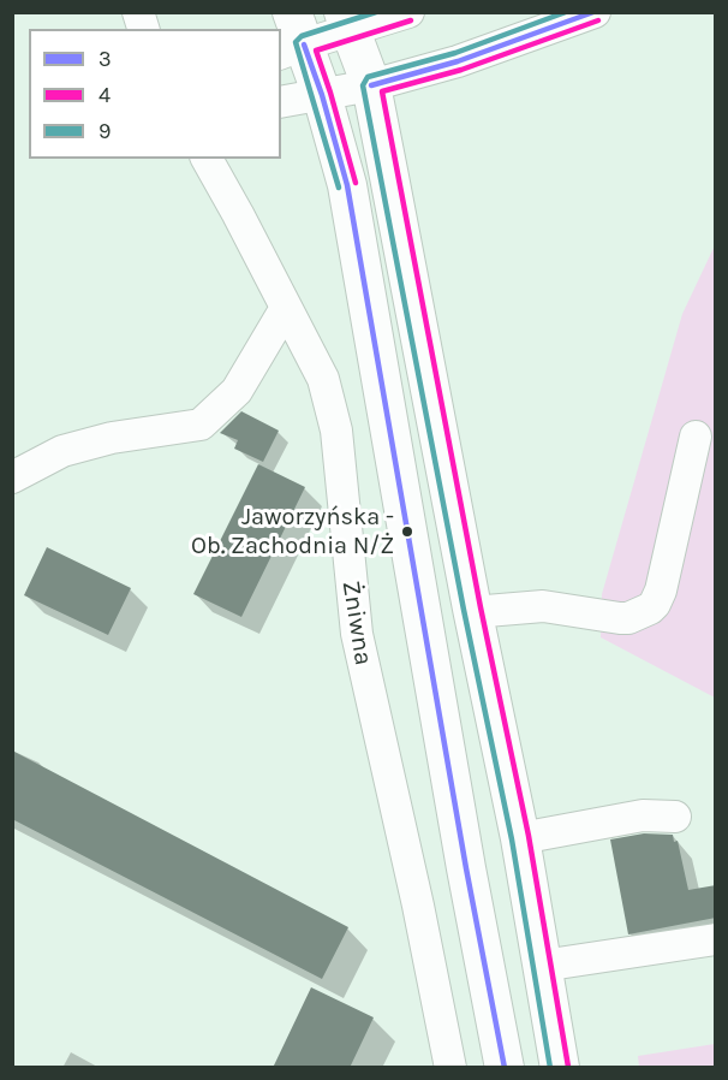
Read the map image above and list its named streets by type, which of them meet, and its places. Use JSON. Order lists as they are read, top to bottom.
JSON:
{
  "streets": {
    "street": ["Żniwna"]
  },
  "places": ["Jaworzyńska - Ob. Zachodnia N/Ż"],
  "lines": ["transit line 3", "transit line 9", "transit line 4"],
  "legend": ["3", "4", "9"]
}
